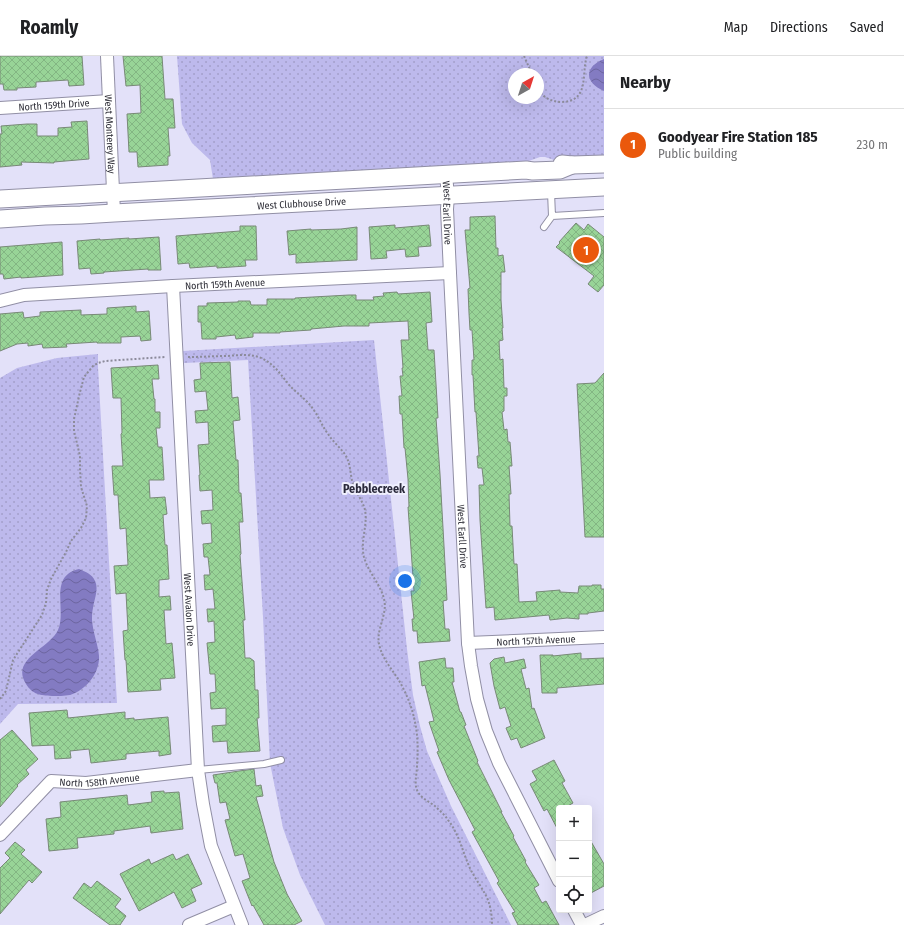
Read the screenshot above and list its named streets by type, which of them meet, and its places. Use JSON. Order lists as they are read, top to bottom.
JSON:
{
  "streets": {
    "street": [
      "North 159th Drive",
      "West Monterey Way",
      "West Clubhouse Drive",
      "West Earll Drive",
      "North 159th Avenue",
      "West Avalon Drive",
      "North 157th Avenue",
      "North 158th Avenue"
    ]
  },
  "crossings": [
    ["North 159th Drive", "West Monterey Way"],
    ["West Monterey Way", "West Clubhouse Drive"],
    ["West Clubhouse Drive", "West Earll Drive"],
    ["West Earll Drive", "North 159th Avenue"],
    ["West Earll Drive", "North 157th Avenue"],
    ["North 159th Avenue", "West Avalon Drive"],
    ["West Avalon Drive", "North 158th Avenue"]
  ],
  "districts": ["Pebblecreek"],
  "north": "top right",
  "page": {
    "header": "Roamly",
    "nav": ["Map", "Directions", "Saved"],
    "heading": "Nearby",
    "list": [
      {
        "mark": "1",
        "name": "Goodyear Fire Station 185",
        "note": "Public building",
        "value": "230 m"
      }
    ],
    "pins": "1",
    "map_buttons": ["+", "−"]
  }
}
